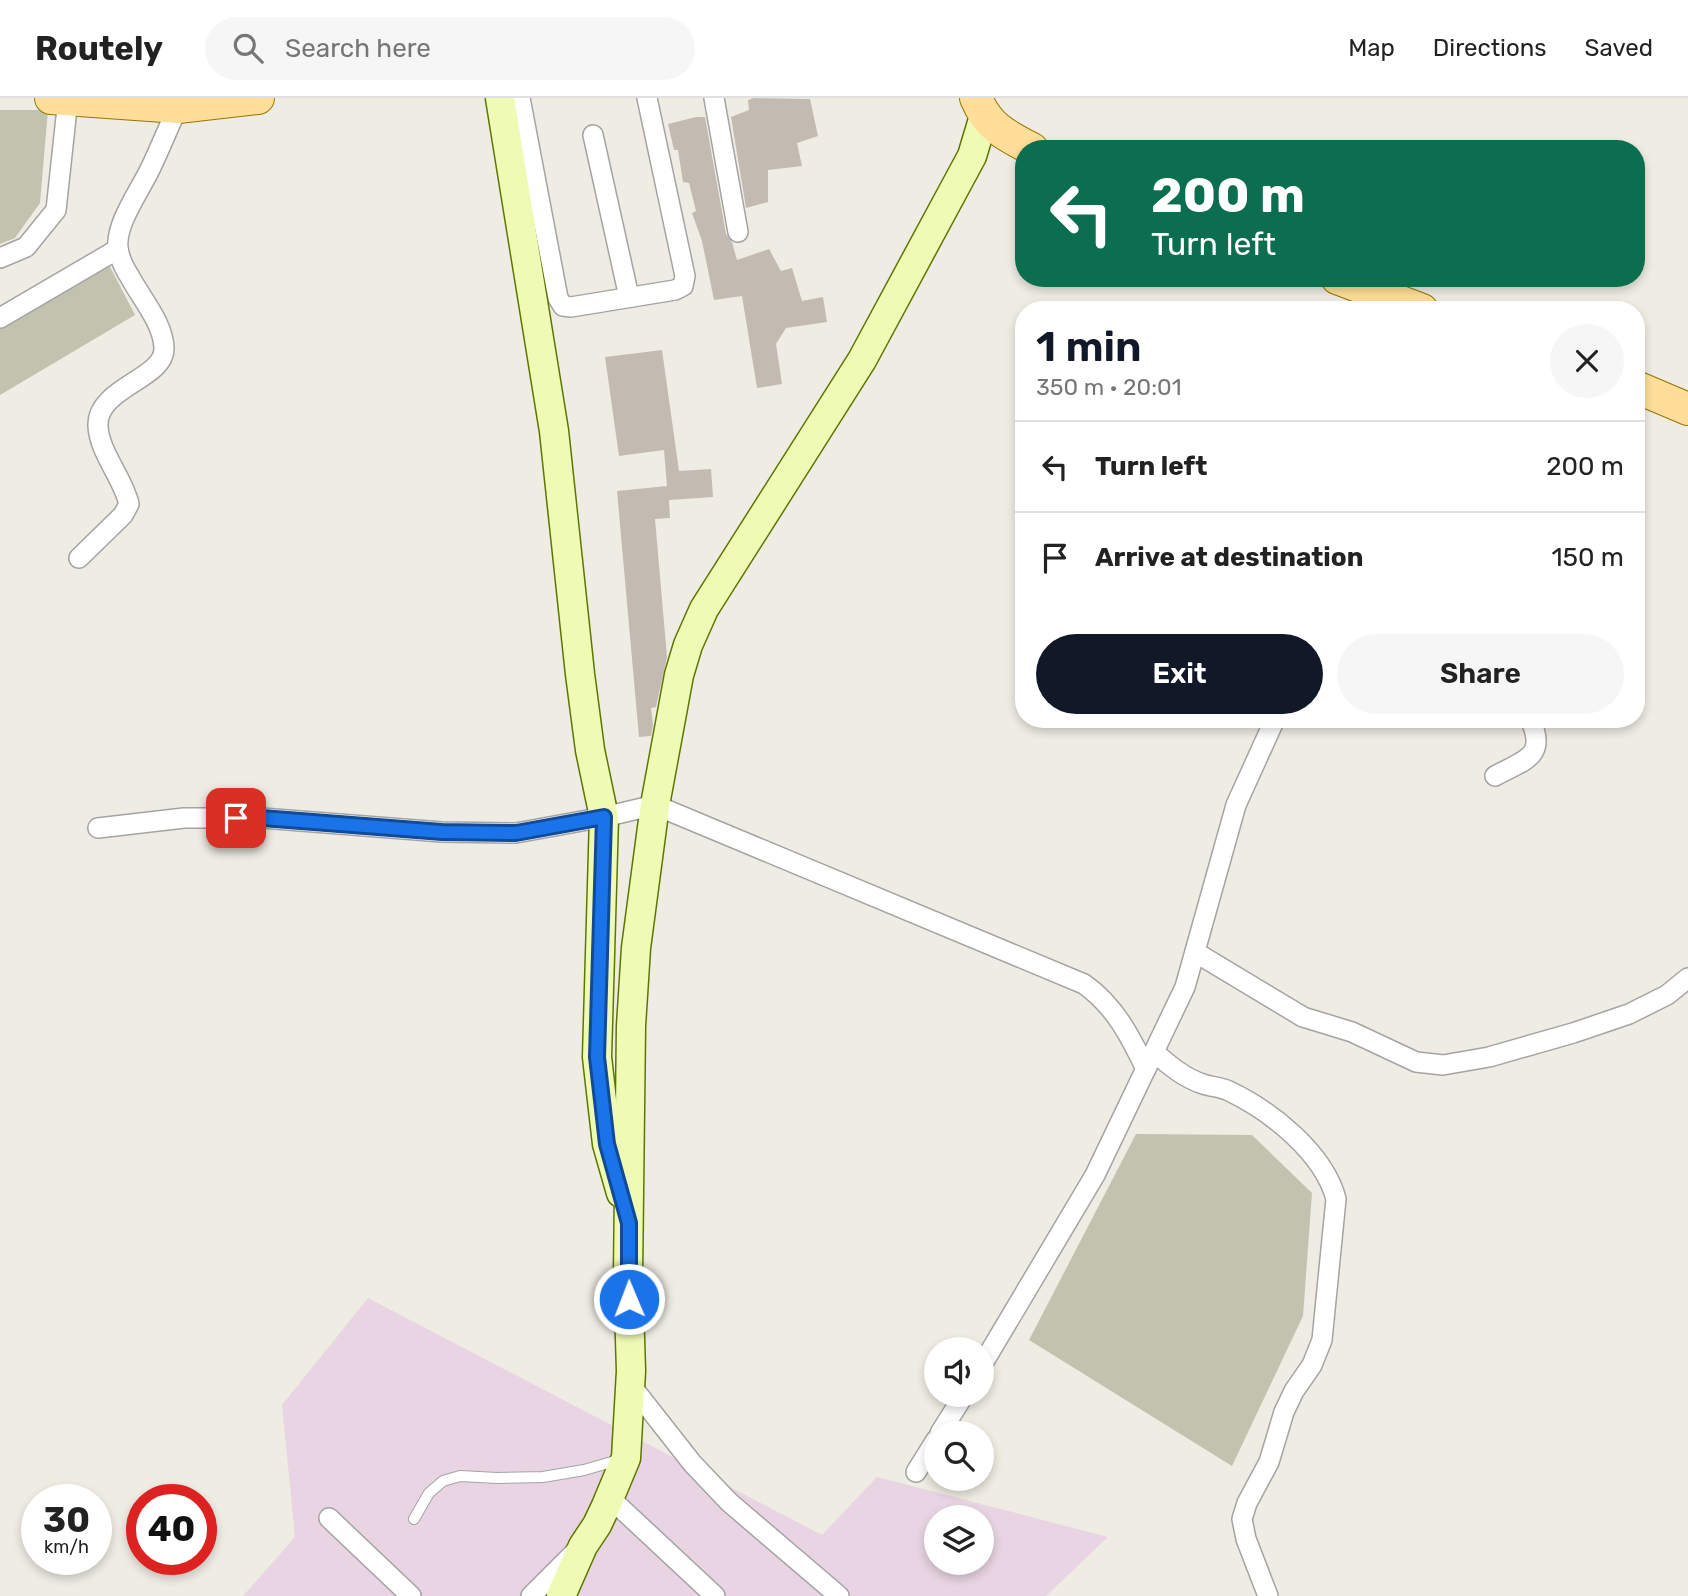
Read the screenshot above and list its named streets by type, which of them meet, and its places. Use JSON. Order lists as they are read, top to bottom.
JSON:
{
  "page": {
    "header": "Routely",
    "search": "Search here",
    "nav": ["Map", "Directions", "Saved"],
    "turn": ["200 m", "Turn left"],
    "heading": ["1 min", "350 m · 20:01"],
    "list": [
      {
        "name": "Turn left",
        "value": "200 m"
      },
      {
        "name": "Arrive at destination",
        "value": "150 m"
      }
    ],
    "buttons": ["Exit", "Share"],
    "speed": "30 km/h",
    "limit": "40"
  }
}
